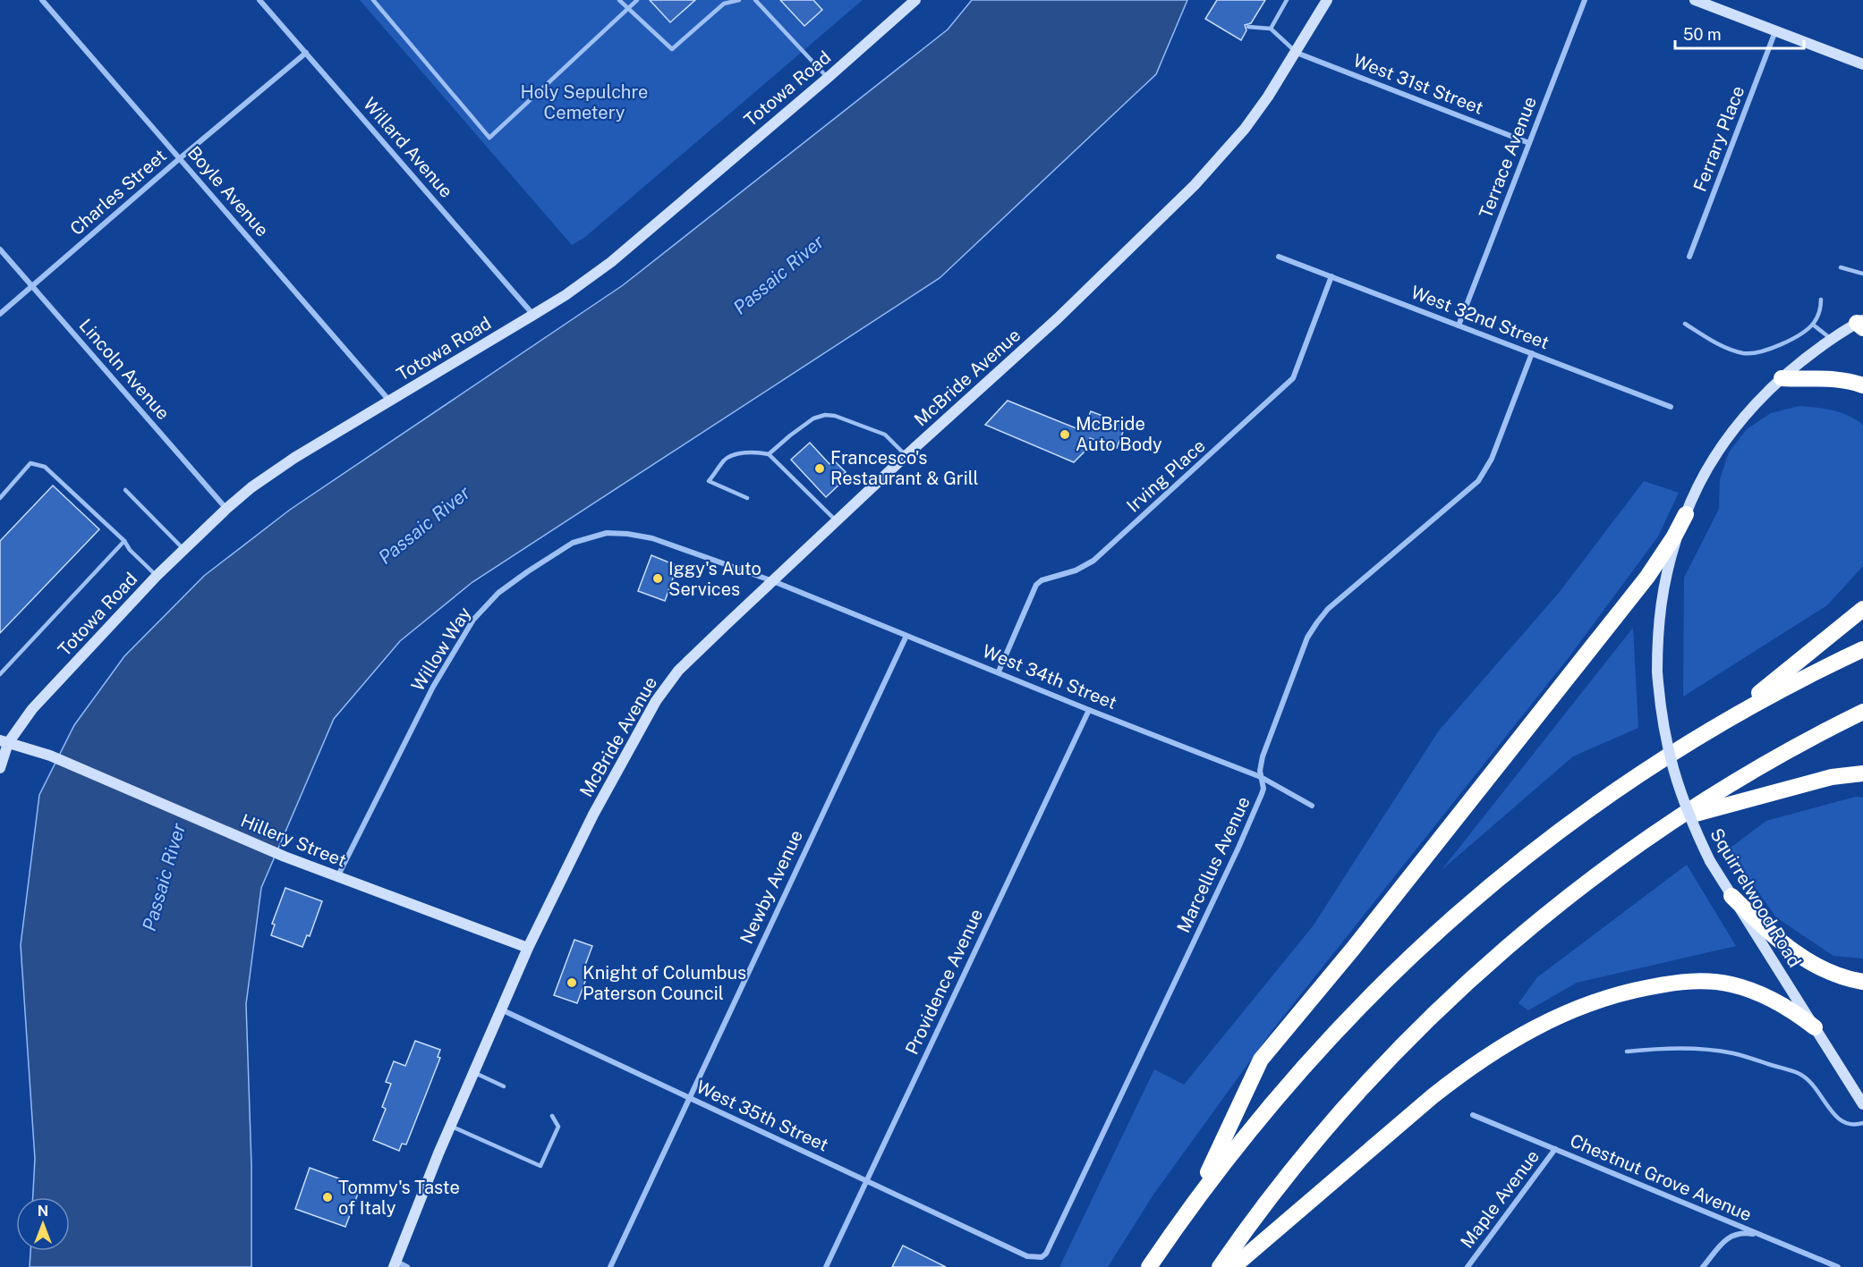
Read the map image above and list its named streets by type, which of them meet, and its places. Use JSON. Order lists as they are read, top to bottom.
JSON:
{
  "streets": {
    "street": [
      "West 31st Street",
      "Totowa Road",
      "Ferrary Place",
      "Willard Avenue",
      "Terrace Avenue",
      "Boyle Avenue",
      "Charles Street",
      "West 32nd Street",
      "Lincoln Avenue",
      "McBride Avenue",
      "Irving Place",
      "Willow Way",
      "West 34th Street",
      "Hillery Street",
      "Marcellus Avenue",
      "Newby Avenue",
      "Squirrelwood Road",
      "Providence Avenue",
      "West 35th Street",
      "Chestnut Grove Avenue",
      "Maple Avenue"
    ]
  },
  "crossings": [
    ["West 31st Street", "Terrace Avenue"],
    ["West 31st Street", "McBride Avenue"],
    ["Totowa Road", "Willard Avenue"],
    ["Totowa Road", "Boyle Avenue"],
    ["Totowa Road", "Lincoln Avenue"],
    ["Totowa Road", "Hillery Street"],
    ["Willard Avenue", "Charles Street"],
    ["Terrace Avenue", "West 32nd Street"],
    ["Boyle Avenue", "Charles Street"],
    ["Charles Street", "Lincoln Avenue"],
    ["West 32nd Street", "Irving Place"],
    ["West 32nd Street", "Marcellus Avenue"],
    ["McBride Avenue", "Willow Way"],
    ["McBride Avenue", "West 34th Street"],
    ["McBride Avenue", "Hillery Street"],
    ["McBride Avenue", "West 35th Street"],
    ["Irving Place", "West 34th Street"],
    ["Willow Way", "West 34th Street"],
    ["Willow Way", "Hillery Street"],
    ["West 34th Street", "Marcellus Avenue"],
    ["West 34th Street", "Newby Avenue"],
    ["West 34th Street", "Providence Avenue"],
    ["Marcellus Avenue", "West 35th Street"],
    ["Newby Avenue", "West 35th Street"],
    ["Providence Avenue", "West 35th Street"],
    ["Chestnut Grove Avenue", "Maple Avenue"]
  ],
  "water": ["Passaic River"],
  "parks": ["Holy Sepulchre Cemetery"],
  "places": [
    "McBride Auto Body",
    "Francesco's Restaurant & Grill",
    "Iggy's Auto Services",
    "Knight of Columbus Paterson Council",
    "Tommy's Taste of Italy"
  ],
  "scale_bar": "50 m",
  "north": "top"
}
